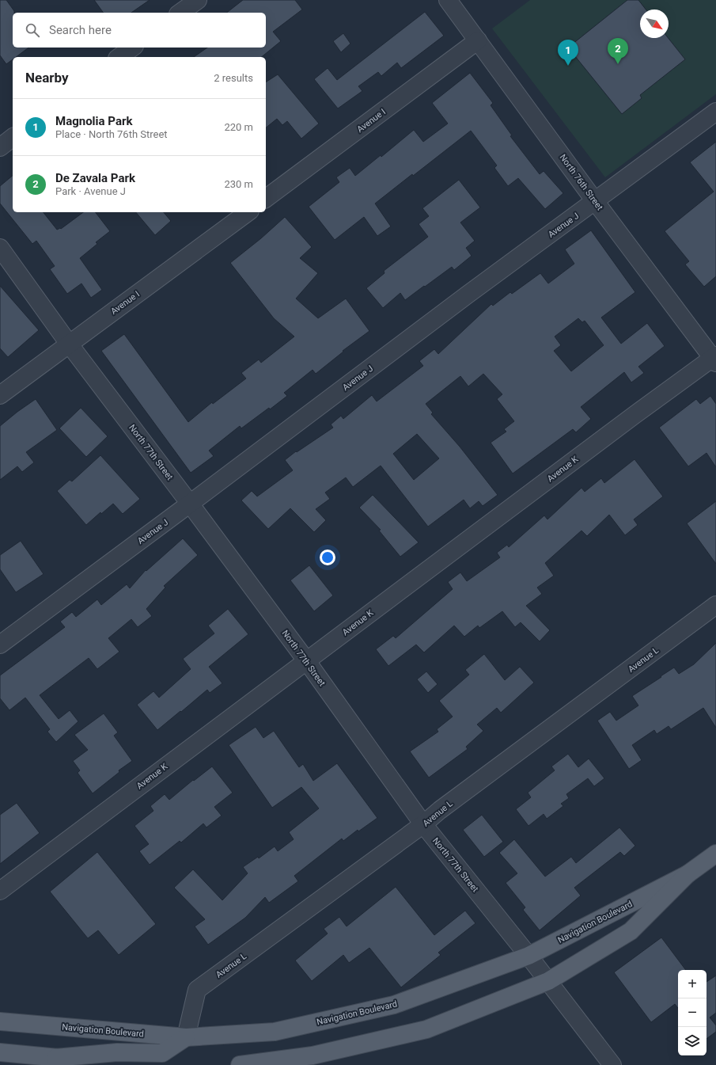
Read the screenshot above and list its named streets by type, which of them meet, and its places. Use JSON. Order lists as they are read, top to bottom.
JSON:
{
  "streets": {
    "main road": ["Navigation Boulevard"],
    "street": [
      "Avenue I",
      "North 76th Street",
      "Avenue J",
      "North 77th Street",
      "Avenue K",
      "Avenue L"
    ]
  },
  "crossings": [
    ["Avenue I", "North 76th Street"],
    ["Avenue I", "North 77th Street"],
    ["North 76th Street", "Avenue J"],
    ["North 76th Street", "Avenue K"],
    ["Avenue J", "North 77th Street"],
    ["North 77th Street", "Avenue K"],
    ["North 77th Street", "Avenue L"],
    ["North 77th Street", "Navigation Boulevard"],
    ["Avenue L", "Navigation Boulevard"]
  ],
  "north": "bottom right",
  "page": {
    "search": "Search here",
    "pins": ["2", "1"],
    "heading": ["Nearby", "2 results"],
    "list": [
      {
        "mark": "1",
        "name": "Magnolia Park",
        "note": "Place · North 76th Street",
        "value": "220 m"
      },
      {
        "mark": "2",
        "name": "De Zavala Park",
        "note": "Park · Avenue J",
        "value": "230 m"
      }
    ],
    "map_buttons": ["+", "−"]
  }
}
